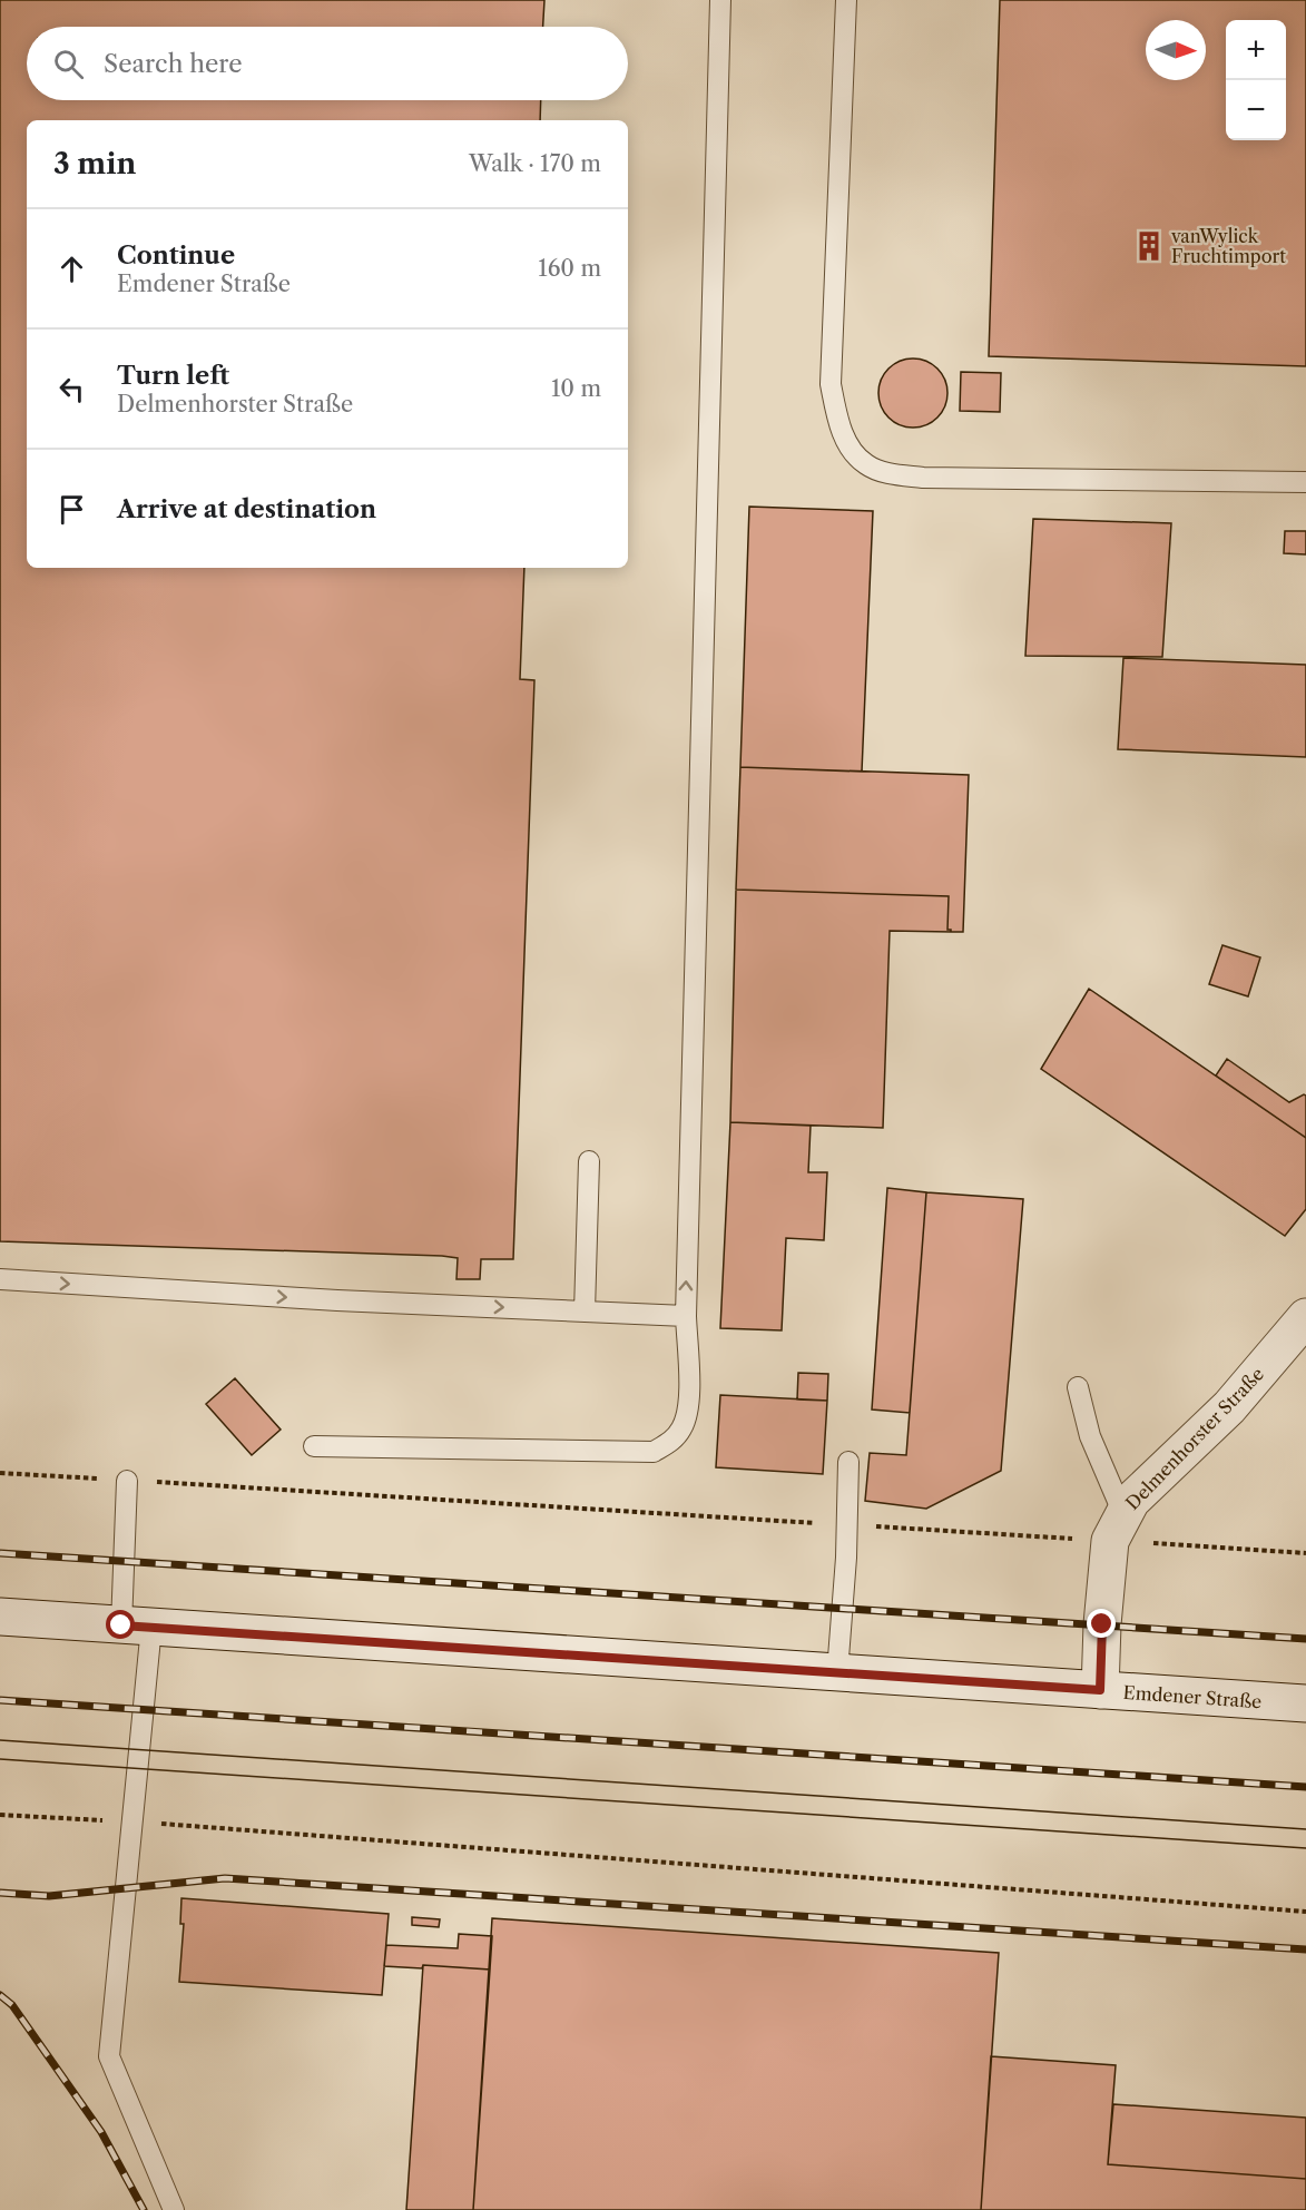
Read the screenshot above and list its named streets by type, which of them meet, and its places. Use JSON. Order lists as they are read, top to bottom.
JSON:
{
  "streets": {
    "street": ["Delmenhorster Straße", "Emdener Straße"]
  },
  "places": {
    "building": ["vanWylick Fruchtimport"]
  },
  "north": "right",
  "page": {
    "map_buttons": ["+", "−"],
    "search": "Search here",
    "heading": ["3 min", "Walk · 170 m"],
    "list": [
      ["Continue", "Emdener Straße", "160 m"],
      ["Turn left", "Delmenhorster Straße", "10 m"],
      "Arrive at destination"
    ]
  }
}
